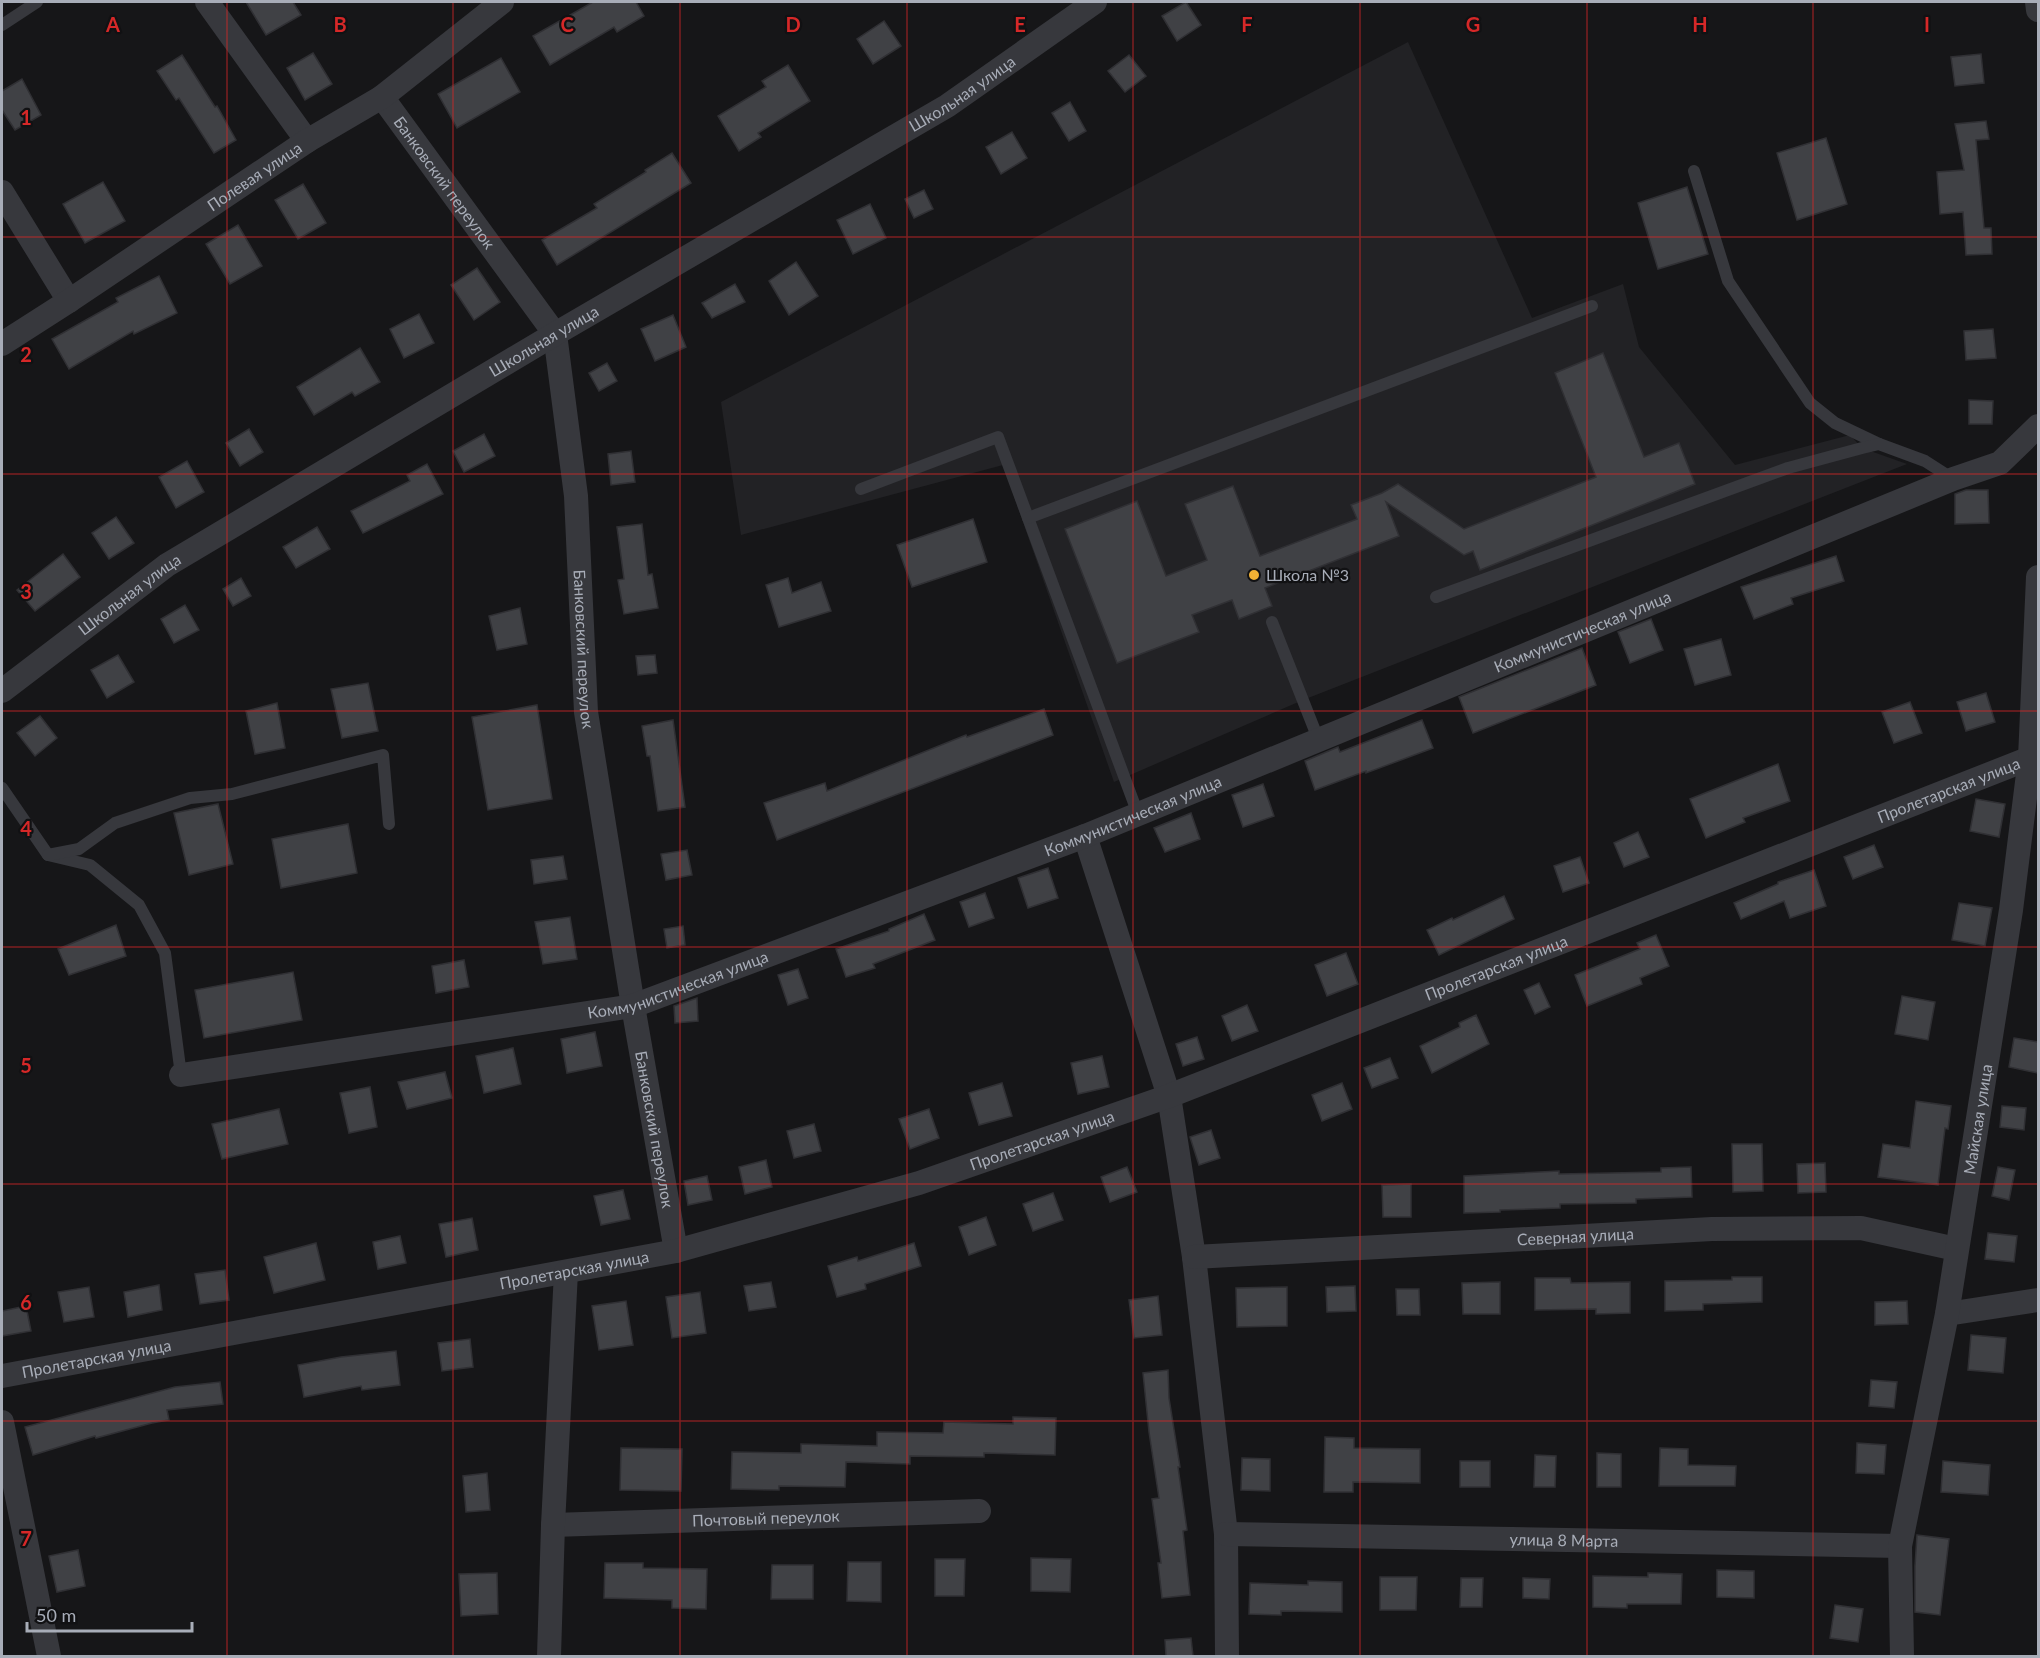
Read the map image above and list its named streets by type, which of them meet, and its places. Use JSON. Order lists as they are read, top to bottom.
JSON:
{
  "streets": {
    "street": [
      "Школьная улица",
      "Полевая улица",
      "Банковский переулок",
      "Коммунистическая улица",
      "Пролетарская улица",
      "Майская улица",
      "Северная улица",
      "Почтовый переулок",
      "улица 8 Марта"
    ]
  },
  "crossings": [
    ["Школьная улица", "Банковский переулок"],
    ["Полевая улица", "Банковский переулок"],
    ["Банковский переулок", "Коммунистическая улица"],
    ["Банковский переулок", "Пролетарская улица"],
    ["Пролетарская улица", "Майская улица"],
    ["Майская улица", "Северная улица"],
    ["Майская улица", "улица 8 Марта"]
  ],
  "places": ["Школа №3"],
  "scale_bar": "50 m",
  "grid": {
    "columns": [
      "A",
      "B",
      "C",
      "D",
      "E",
      "F",
      "G",
      "H",
      "I"
    ],
    "rows": [
      "1",
      "2",
      "3",
      "4",
      "5",
      "6",
      "7"
    ]
  }
}
